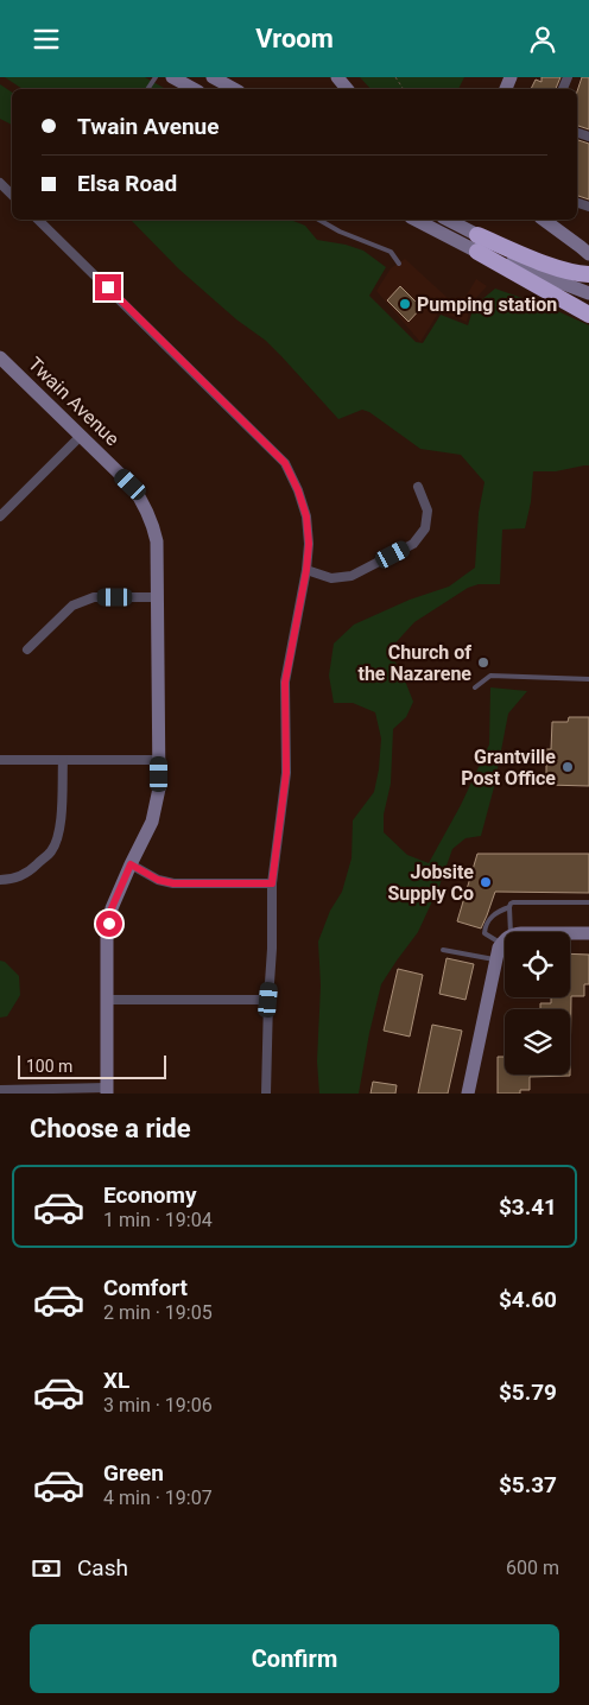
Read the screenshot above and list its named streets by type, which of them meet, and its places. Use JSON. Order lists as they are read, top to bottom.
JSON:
{
  "streets": {
    "street": ["Twain Avenue"]
  },
  "places": [
    "Pumping station",
    "Church of the Nazarene",
    "Grantville Post Office",
    "Jobsite Supply Co"
  ],
  "scale_bar": "100 m",
  "page": {
    "header": "Vroom",
    "banner": ["Twain Avenue", "Elsa Road"],
    "scale": "100 m",
    "heading": "Choose a ride",
    "list": [
      {
        "name": "Economy",
        "note": "1 min · 19:04",
        "value": "$3.41"
      },
      {
        "name": "Comfort",
        "note": "2 min · 19:05",
        "value": "$4.60"
      },
      {
        "name": "XL",
        "note": "3 min · 19:06",
        "value": "$5.79"
      },
      {
        "name": "Green",
        "note": "4 min · 19:07",
        "value": "$5.37"
      }
    ],
    "pay": ["Cash", "600 m"],
    "buttons": "Confirm"
  }
}
